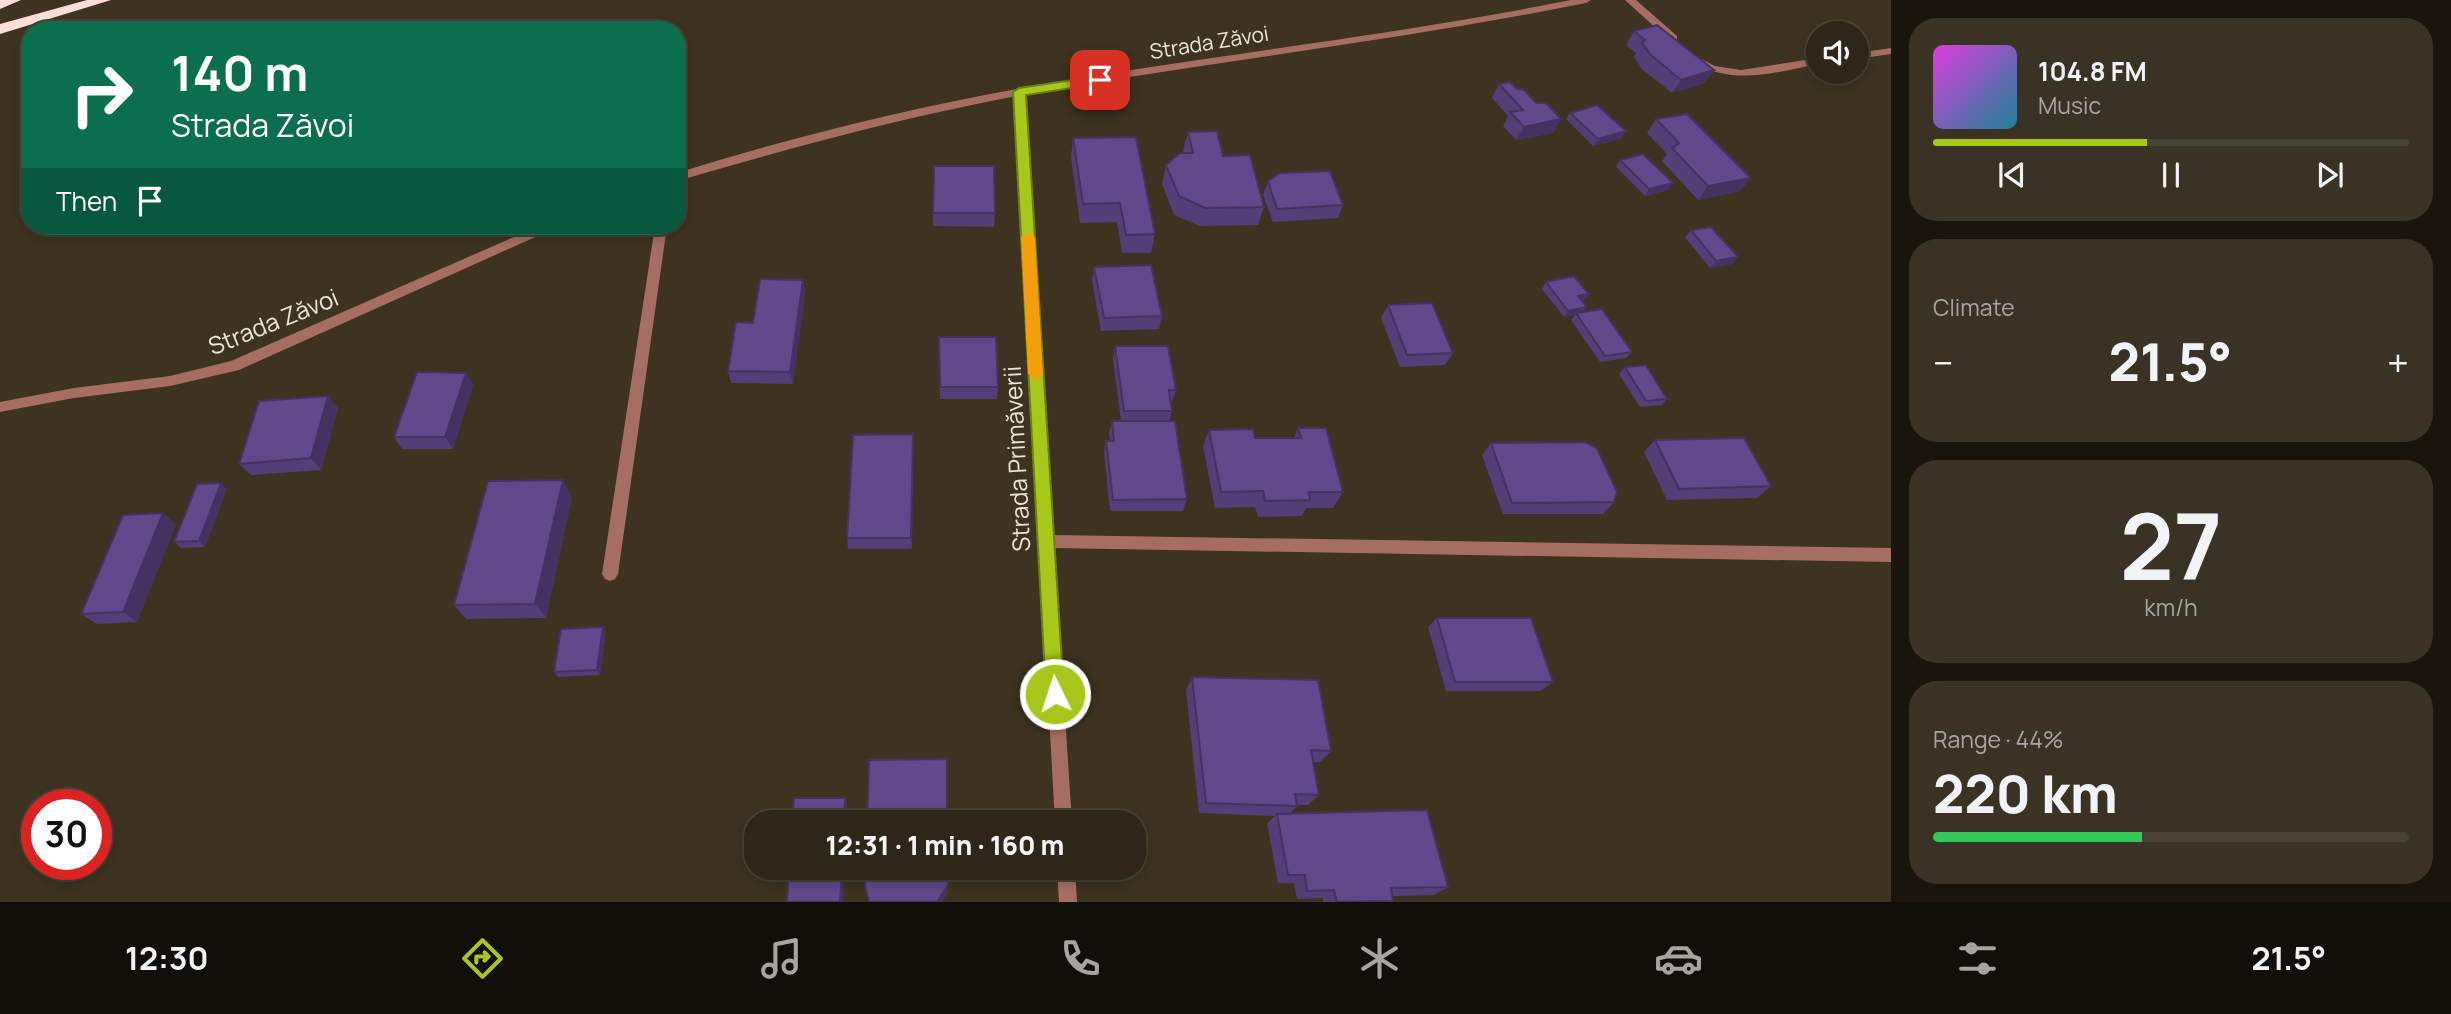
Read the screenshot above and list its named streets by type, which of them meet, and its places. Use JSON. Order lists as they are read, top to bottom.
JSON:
{
  "streets": {
    "street": ["Strada Zăvoi", "Strada Primăverii"]
  },
  "crossings": [
    ["Strada Zăvoi", "Strada Primăverii"]
  ],
  "page": {
    "turn": ["140 m", "Strada Zăvoi"],
    "song": ["104.8 FM", "Music"],
    "then": "Then",
    "tile": [
      "Climate",
      ["27", "km/h"],
      ["Range · 44%", "220 km"]
    ],
    "heat": ["−", "21.5°", "+"],
    "limit": "30",
    "trip": "12:31 · 1 min · 160 m",
    "tabs": ["12:30", "21.5°"]
  }
}
